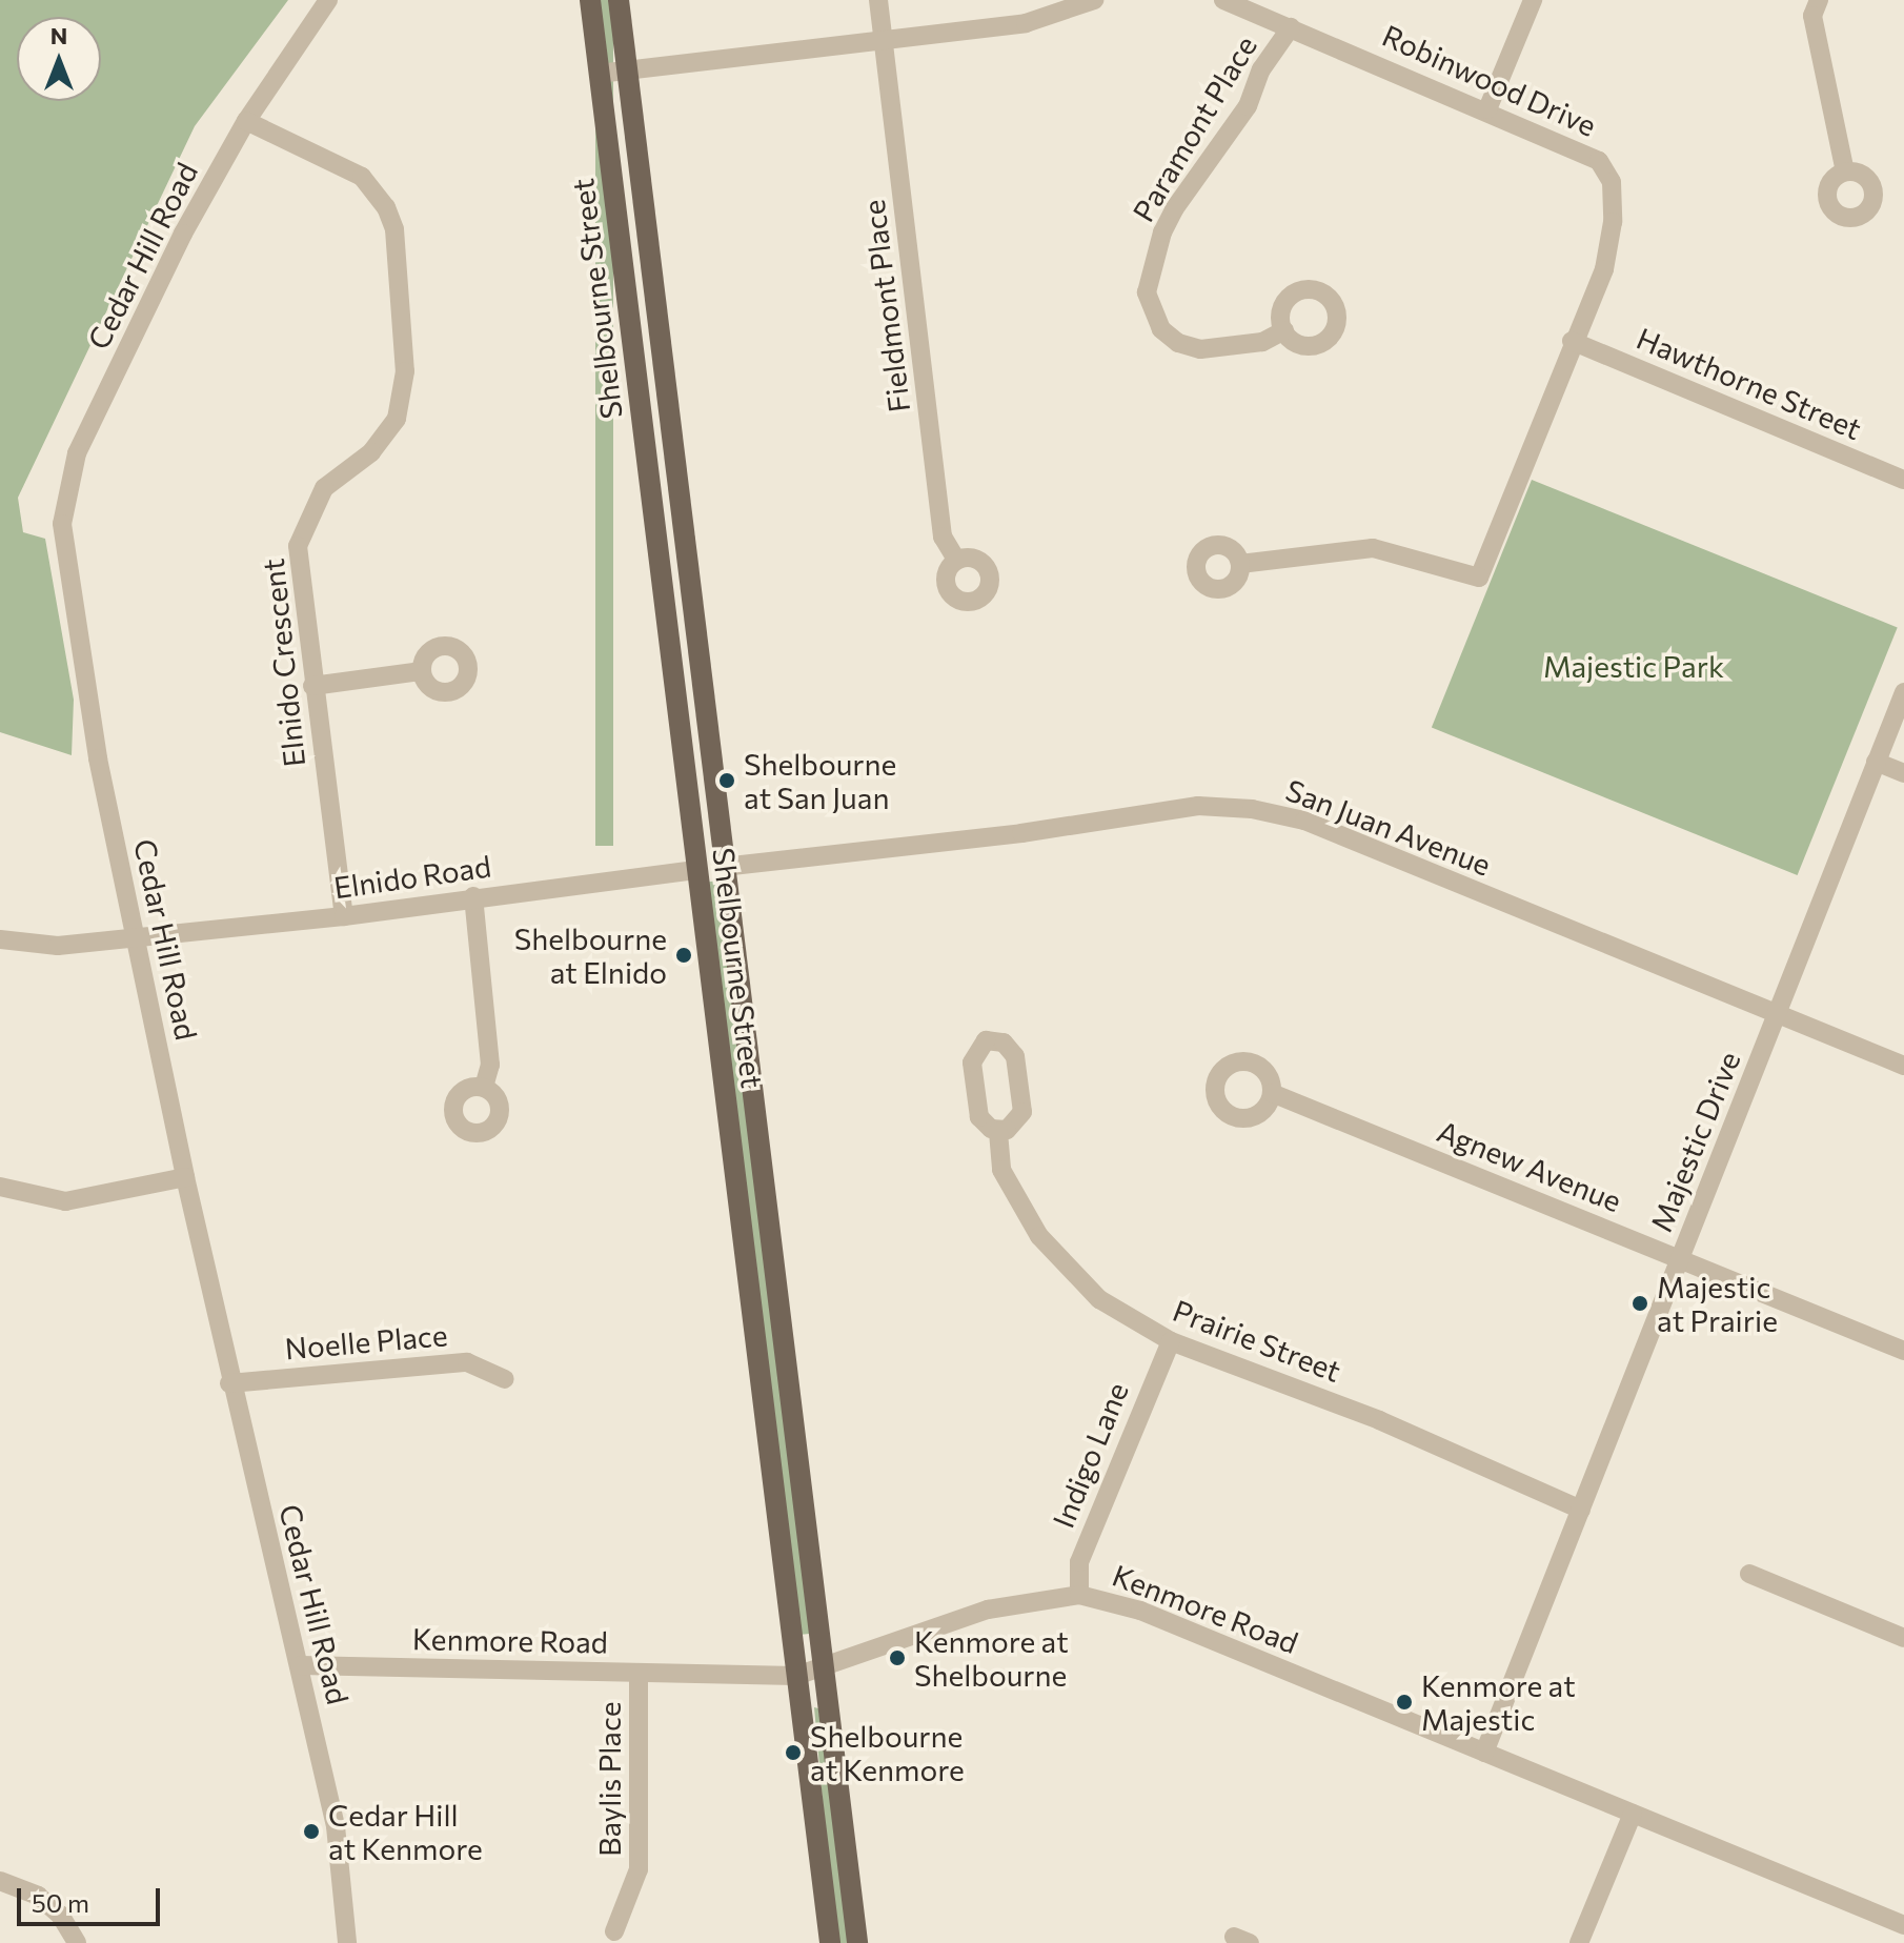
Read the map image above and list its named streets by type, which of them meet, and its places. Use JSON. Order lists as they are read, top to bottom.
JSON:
{
  "streets": {
    "main road": ["Shelbourne Street"],
    "street": [
      "Robinwood Drive",
      "Paramont Place",
      "Cedar Hill Road",
      "Fieldmont Place",
      "Hawthorne Street",
      "Elnido Crescent",
      "San Juan Avenue",
      "Elnido Road",
      "Majestic Drive",
      "Agnew Avenue",
      "Prairie Street",
      "Noelle Place",
      "Indigo Lane",
      "Kenmore Road",
      "Baylis Place"
    ]
  },
  "crossings": [
    ["Robinwood Drive", "Paramont Place"],
    ["Robinwood Drive", "Hawthorne Street"],
    ["Cedar Hill Road", "Elnido Crescent"],
    ["Cedar Hill Road", "Elnido Road"],
    ["Cedar Hill Road", "Noelle Place"],
    ["Cedar Hill Road", "Kenmore Road"],
    ["Shelbourne Street", "San Juan Avenue"],
    ["Shelbourne Street", "Elnido Road"],
    ["Shelbourne Street", "Kenmore Road"],
    ["Elnido Crescent", "Elnido Road"],
    ["San Juan Avenue", "Majestic Drive"],
    ["Majestic Drive", "Agnew Avenue"],
    ["Majestic Drive", "Prairie Street"],
    ["Majestic Drive", "Kenmore Road"],
    ["Prairie Street", "Indigo Lane"],
    ["Indigo Lane", "Kenmore Road"],
    ["Kenmore Road", "Baylis Place"]
  ],
  "parks": ["Majestic Park"],
  "places": [
    "Shelbourne at San Juan",
    "Shelbourne at Elnido",
    "Majestic at Prairie",
    "Kenmore at Shelbourne",
    "Kenmore at Majestic",
    "Shelbourne at Kenmore",
    "Cedar Hill at Kenmore"
  ],
  "scale_bar": "50 m",
  "north": "top"
}
